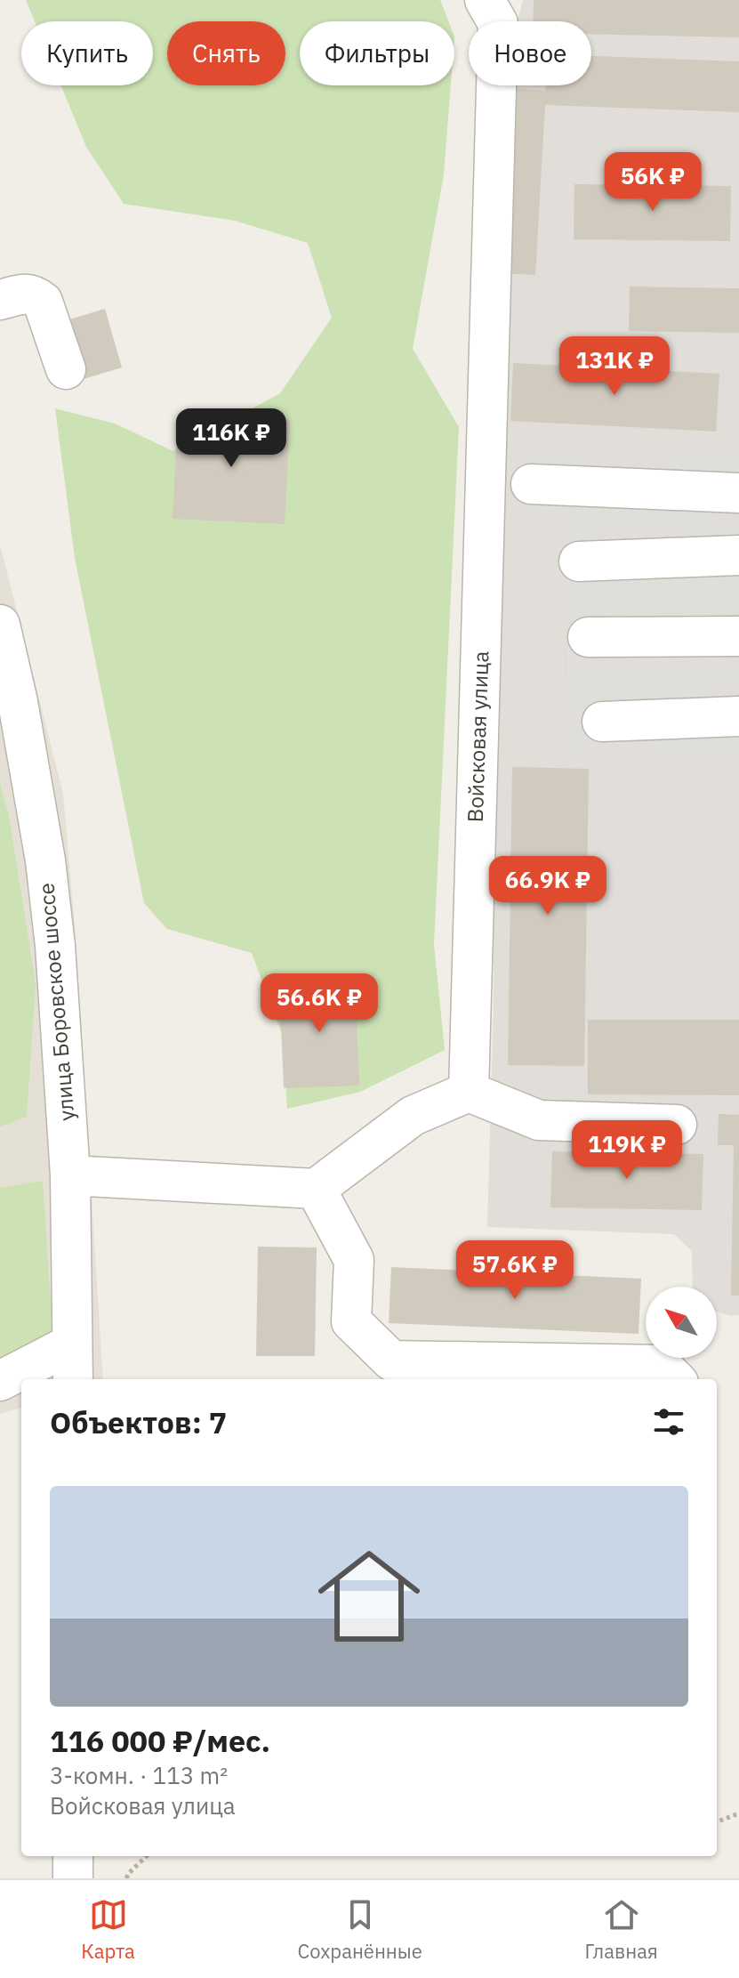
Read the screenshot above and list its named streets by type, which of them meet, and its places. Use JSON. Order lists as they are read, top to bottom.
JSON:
{
  "streets": {
    "street": ["Войсковая улица", "улица Боровское шоссе"]
  },
  "north": "top left",
  "page": {
    "chip": [
      "Купить",
      "Снять",
      "Фильтры",
      "Новое"
    ],
    "price": [
      "56K ₽",
      "131K ₽",
      "116K ₽",
      "66.9K ₽",
      "56.6K ₽",
      "119K ₽",
      "57.6K ₽"
    ],
    "heading": "Объектов: 7",
    "list": [
      {
        "name": "116 000 ₽/мес.",
        "note": "3-комн. · 113 m² · Войсковая улица"
      }
    ],
    "tabs": ["Карта", "Сохранённые", "Главная"]
  }
}
